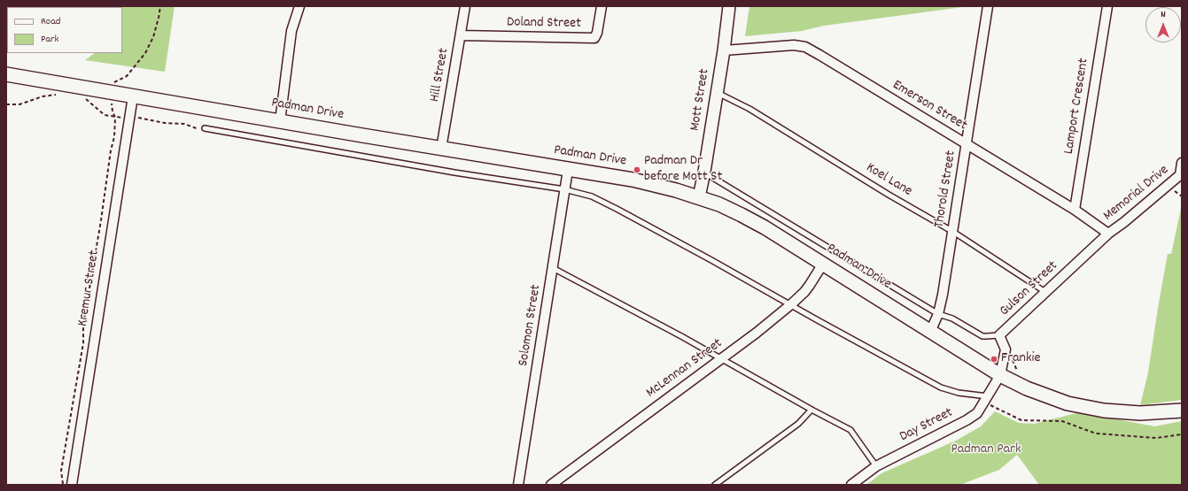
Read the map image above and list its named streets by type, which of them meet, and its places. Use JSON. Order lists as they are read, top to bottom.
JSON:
{
  "streets": {
    "main road": ["Padman Drive"],
    "street": [
      "Doland Street",
      "Hill Street",
      "Mott Street",
      "Emerson Street",
      "Lamport Crescent",
      "Thorold Street",
      "Memorial Drive",
      "Kremur Street",
      "Gulson Street",
      "Solomon Street",
      "McLennan Street",
      "Day Street"
    ],
    "lane": ["Koel Lane"]
  },
  "crossings": [
    ["Doland Street", "Hill Street"],
    ["Hill Street", "Padman Drive"],
    ["Mott Street", "Emerson Street"],
    ["Mott Street", "Padman Drive"],
    ["Mott Street", "Koel Lane"],
    ["Emerson Street", "Lamport Crescent"],
    ["Emerson Street", "Thorold Street"],
    ["Emerson Street", "Memorial Drive"],
    ["Emerson Street", "Gulson Street"],
    ["Padman Drive", "Thorold Street"],
    ["Padman Drive", "Kremur Street"],
    ["Padman Drive", "Gulson Street"],
    ["Padman Drive", "Solomon Street"],
    ["Padman Drive", "McLennan Street"],
    ["Padman Drive", "Day Street"],
    ["Koel Lane", "Thorold Street"],
    ["Koel Lane", "Gulson Street"],
    ["Memorial Drive", "Gulson Street"],
    ["Gulson Street", "Day Street"]
  ],
  "parks": ["Padman Park"],
  "places": ["Padman Dr before Mott St", "Frankie"],
  "legend": ["Road", "Park"],
  "north": "top"
}
